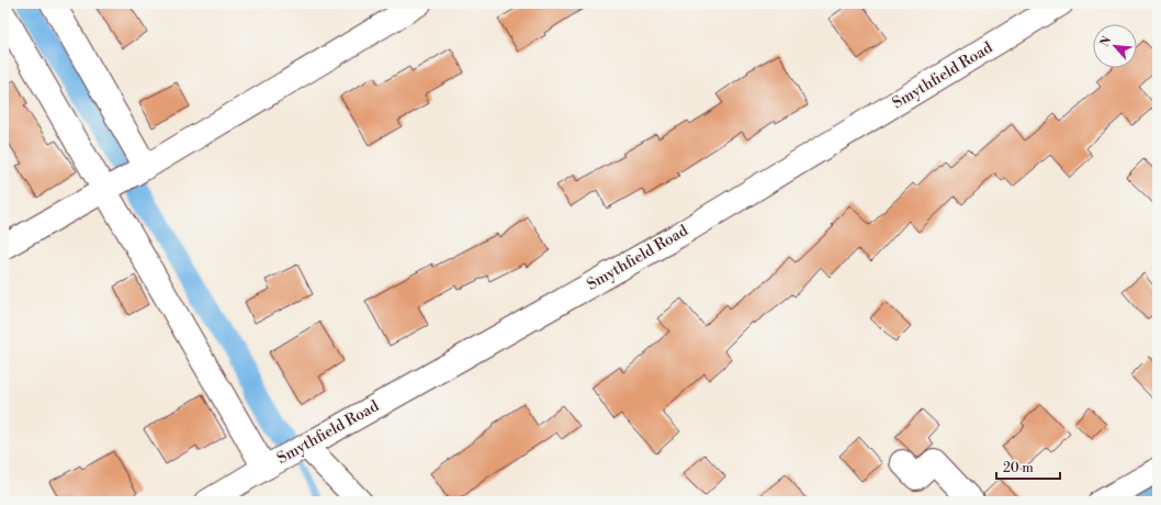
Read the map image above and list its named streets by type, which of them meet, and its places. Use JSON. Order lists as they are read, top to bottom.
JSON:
{
  "streets": {
    "street": ["Smythfield Road"]
  },
  "scale_bar": "20 m",
  "north": "top left"
}
